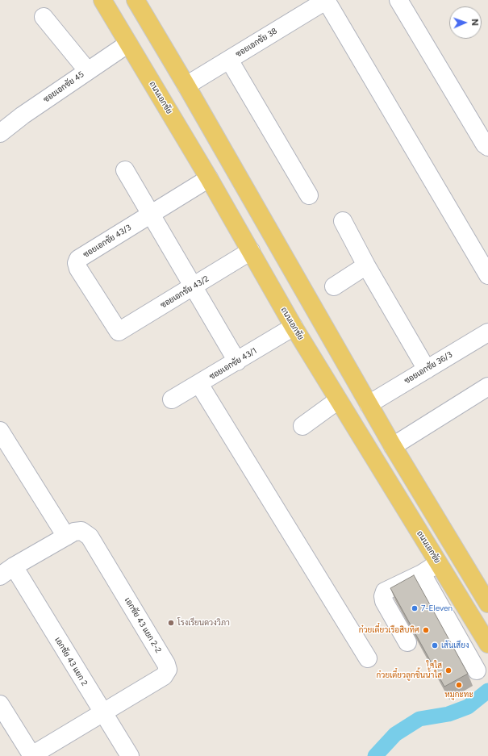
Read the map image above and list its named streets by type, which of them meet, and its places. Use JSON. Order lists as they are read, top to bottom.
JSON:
{
  "streets": {
    "main road": ["ถนนเอกชัย"],
    "street": [
      "ซอยเอกชัย 38",
      "ซอยเอกชัย 45",
      "ซอยเอกชัย 43/3",
      "ซอยเอกชัย 43/2",
      "ซอยเอกชัย 43/1",
      "ซอยเอกชัย 36/3",
      "เอกชัย 43 แยก 2-2",
      "เอกชัย 43 แยก 2"
    ]
  },
  "crossings": [
    ["ซอยเอกชัย 45", "ถนนเอกชัย"],
    ["ถนนเอกชัย", "ซอยเอกชัย 43/3"],
    ["ถนนเอกชัย", "ซอยเอกชัย 43/2"],
    ["ถนนเอกชัย", "ซอยเอกชัย 43/1"],
    ["ซอยเอกชัย 43/3", "ซอยเอกชัย 43/2"],
    ["เอกชัย 43 แยก 2-2", "เอกชัย 43 แยก 2"]
  ],
  "places": [
    "7-Eleven",
    "โรงเรียนดวงวิภา",
    "ก๋วยเตี๋ยวเรือสิบทิศ",
    "เส้นเสียง",
    "ใสใส ก๋วยเตี๋ยวลูกชิ้นน้ำใส",
    "หมูกะทะ"
  ],
  "north": "right"
}
